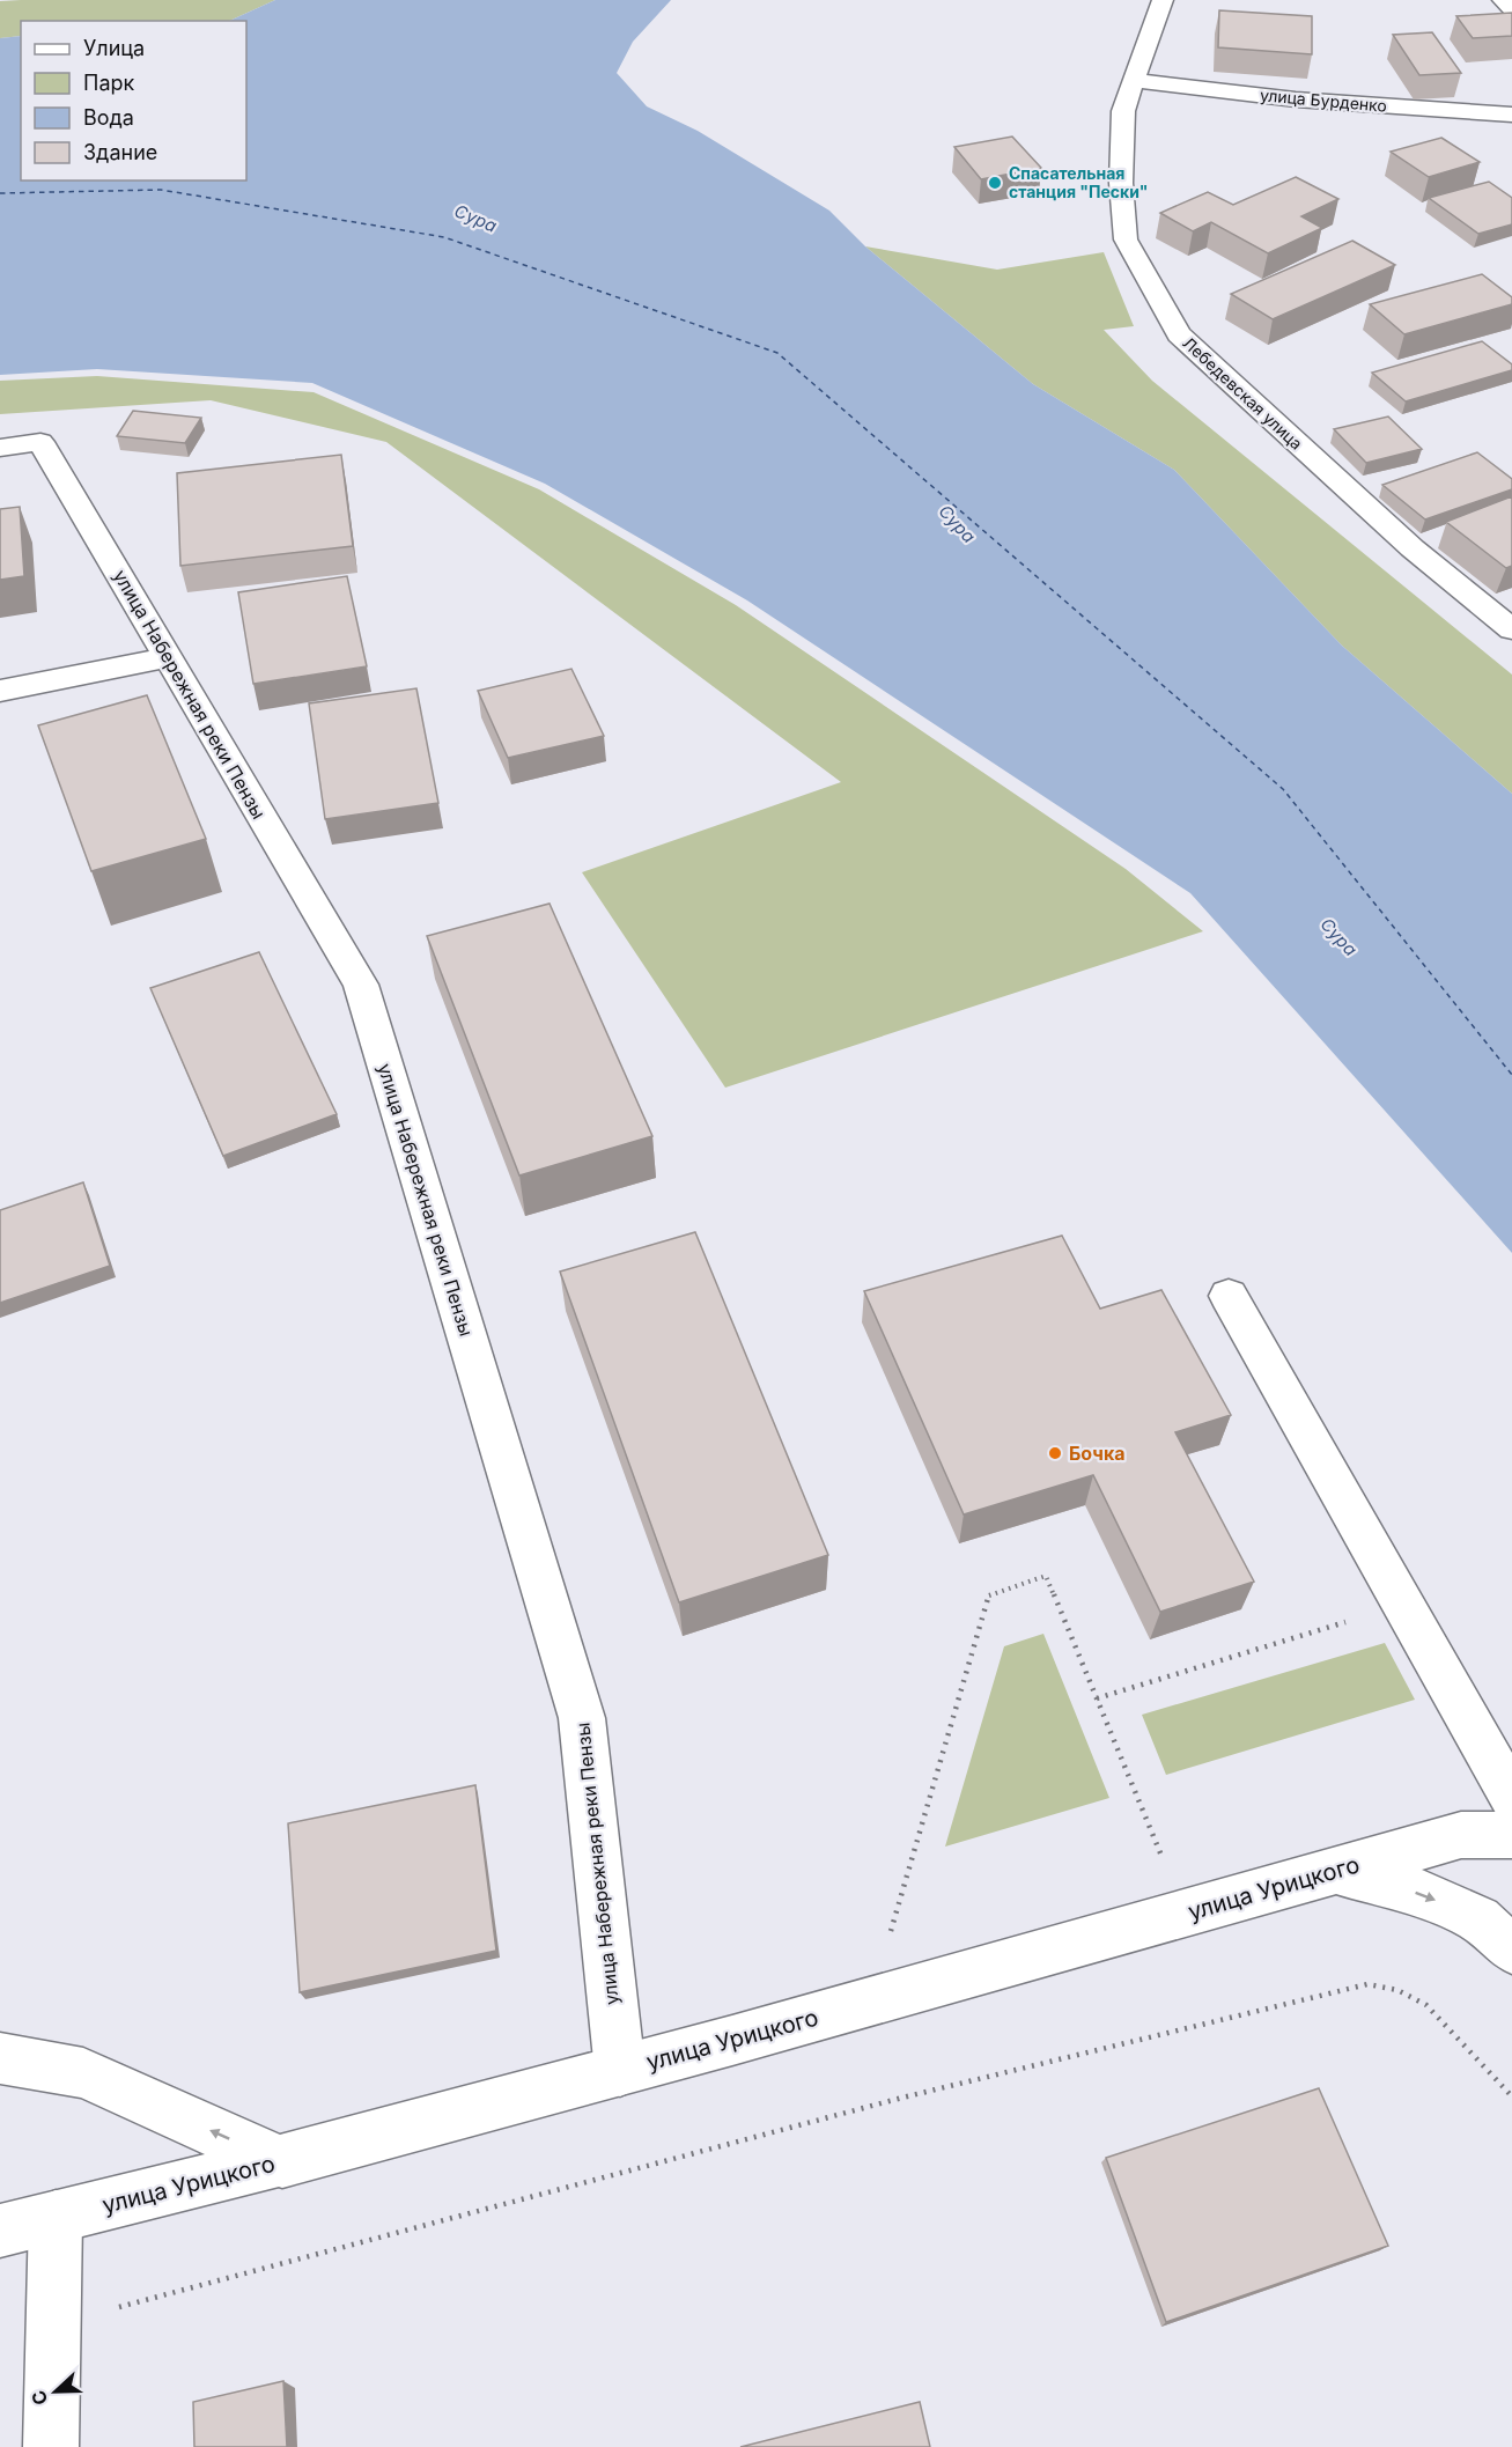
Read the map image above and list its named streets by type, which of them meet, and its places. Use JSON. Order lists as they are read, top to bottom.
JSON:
{
  "streets": {
    "street": [
      "улица Бурденко",
      "Лебедевская улица",
      "улица Набережная реки Пензы",
      "улица Урицкого"
    ]
  },
  "crossings": [
    ["улица Бурденко", "Лебедевская улица"],
    ["улица Набережная реки Пензы", "улица Урицкого"]
  ],
  "water": ["Сура"],
  "places": ["Спасательная станция \"Пески\"", "Бочка"],
  "legend": [
    "Улица",
    "Парк",
    "Вода",
    "Здание"
  ],
  "north": "left"
}
